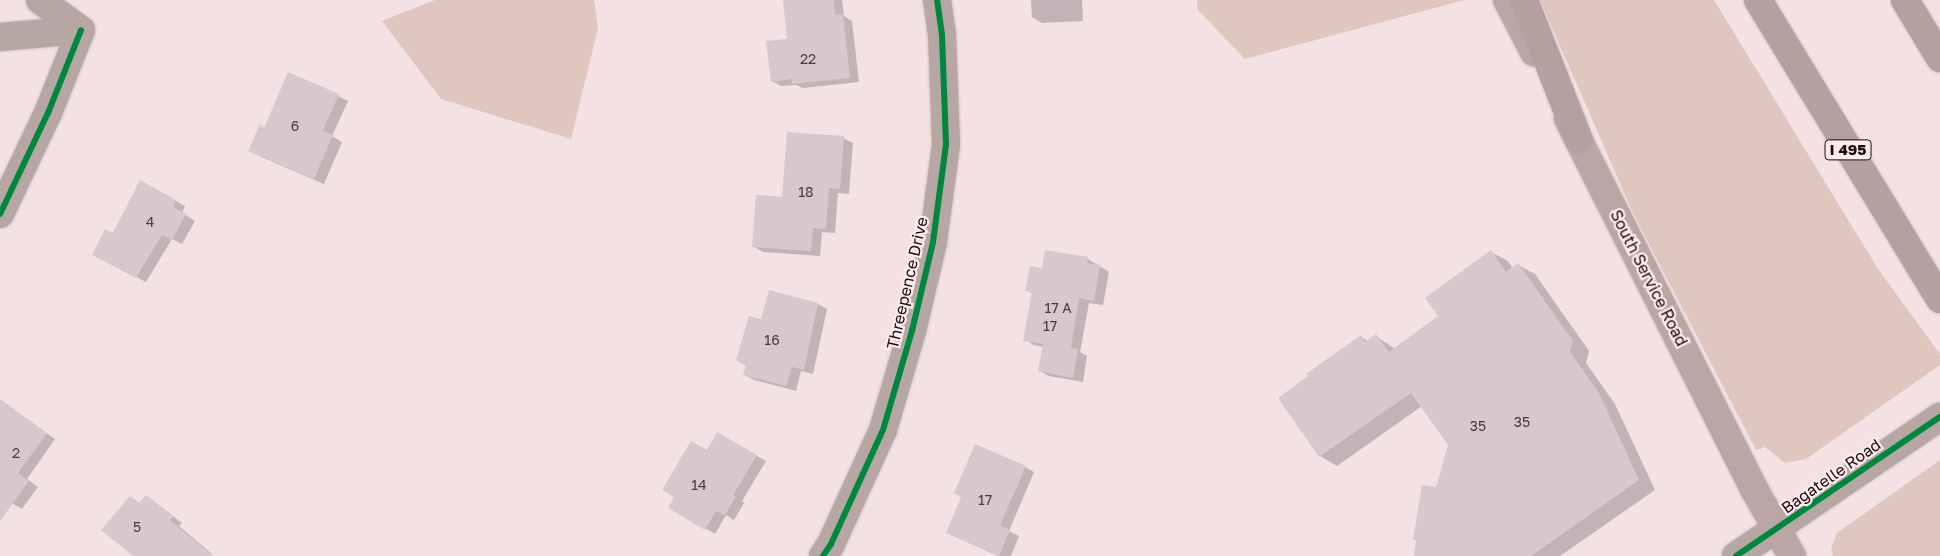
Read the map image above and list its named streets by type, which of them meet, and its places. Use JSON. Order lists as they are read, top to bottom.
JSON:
{
  "streets": {
    "highway": ["I 495"],
    "main road": ["South Service Road"],
    "street": ["Threepence Drive", "Bagatelle Road"]
  },
  "crossings": [
    ["South Service Road", "Bagatelle Road"]
  ],
  "house_numbers": [
    "22",
    "6",
    "18",
    "4",
    "17 A",
    "17",
    "16",
    "35",
    "35",
    "2",
    "14",
    "17",
    "5"
  ]
}
